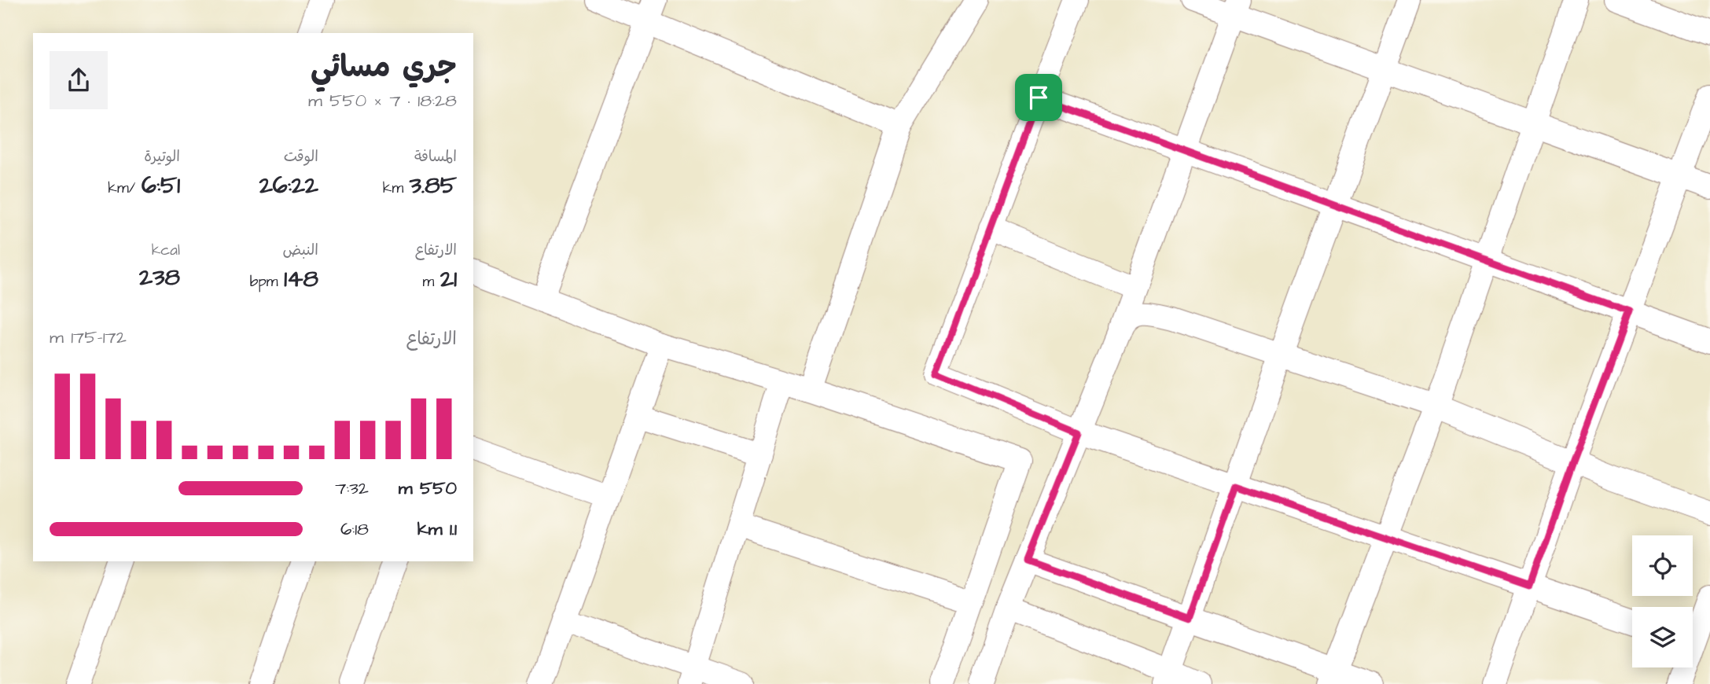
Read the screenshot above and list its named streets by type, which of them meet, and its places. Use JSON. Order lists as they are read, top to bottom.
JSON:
{
  "page": {
    "heading": ["جري مسائي", "18:28 · 7 × 550 m"],
    "stats": [
      ["المسافة", "3.85 km"],
      ["الوقت", "26:22"],
      ["الوتيرة", "6:51 /km"],
      ["الارتفاع", "21 m"],
      ["النبض", "148 bpm"],
      ["kcal", "238"]
    ],
    "chart": ["الارتفاع", "172–175 m"],
    "list": [
      {
        "name": "550 m",
        "note": "7:32"
      },
      {
        "name": "1.1 km",
        "note": "6:18"
      }
    ]
  }
}
